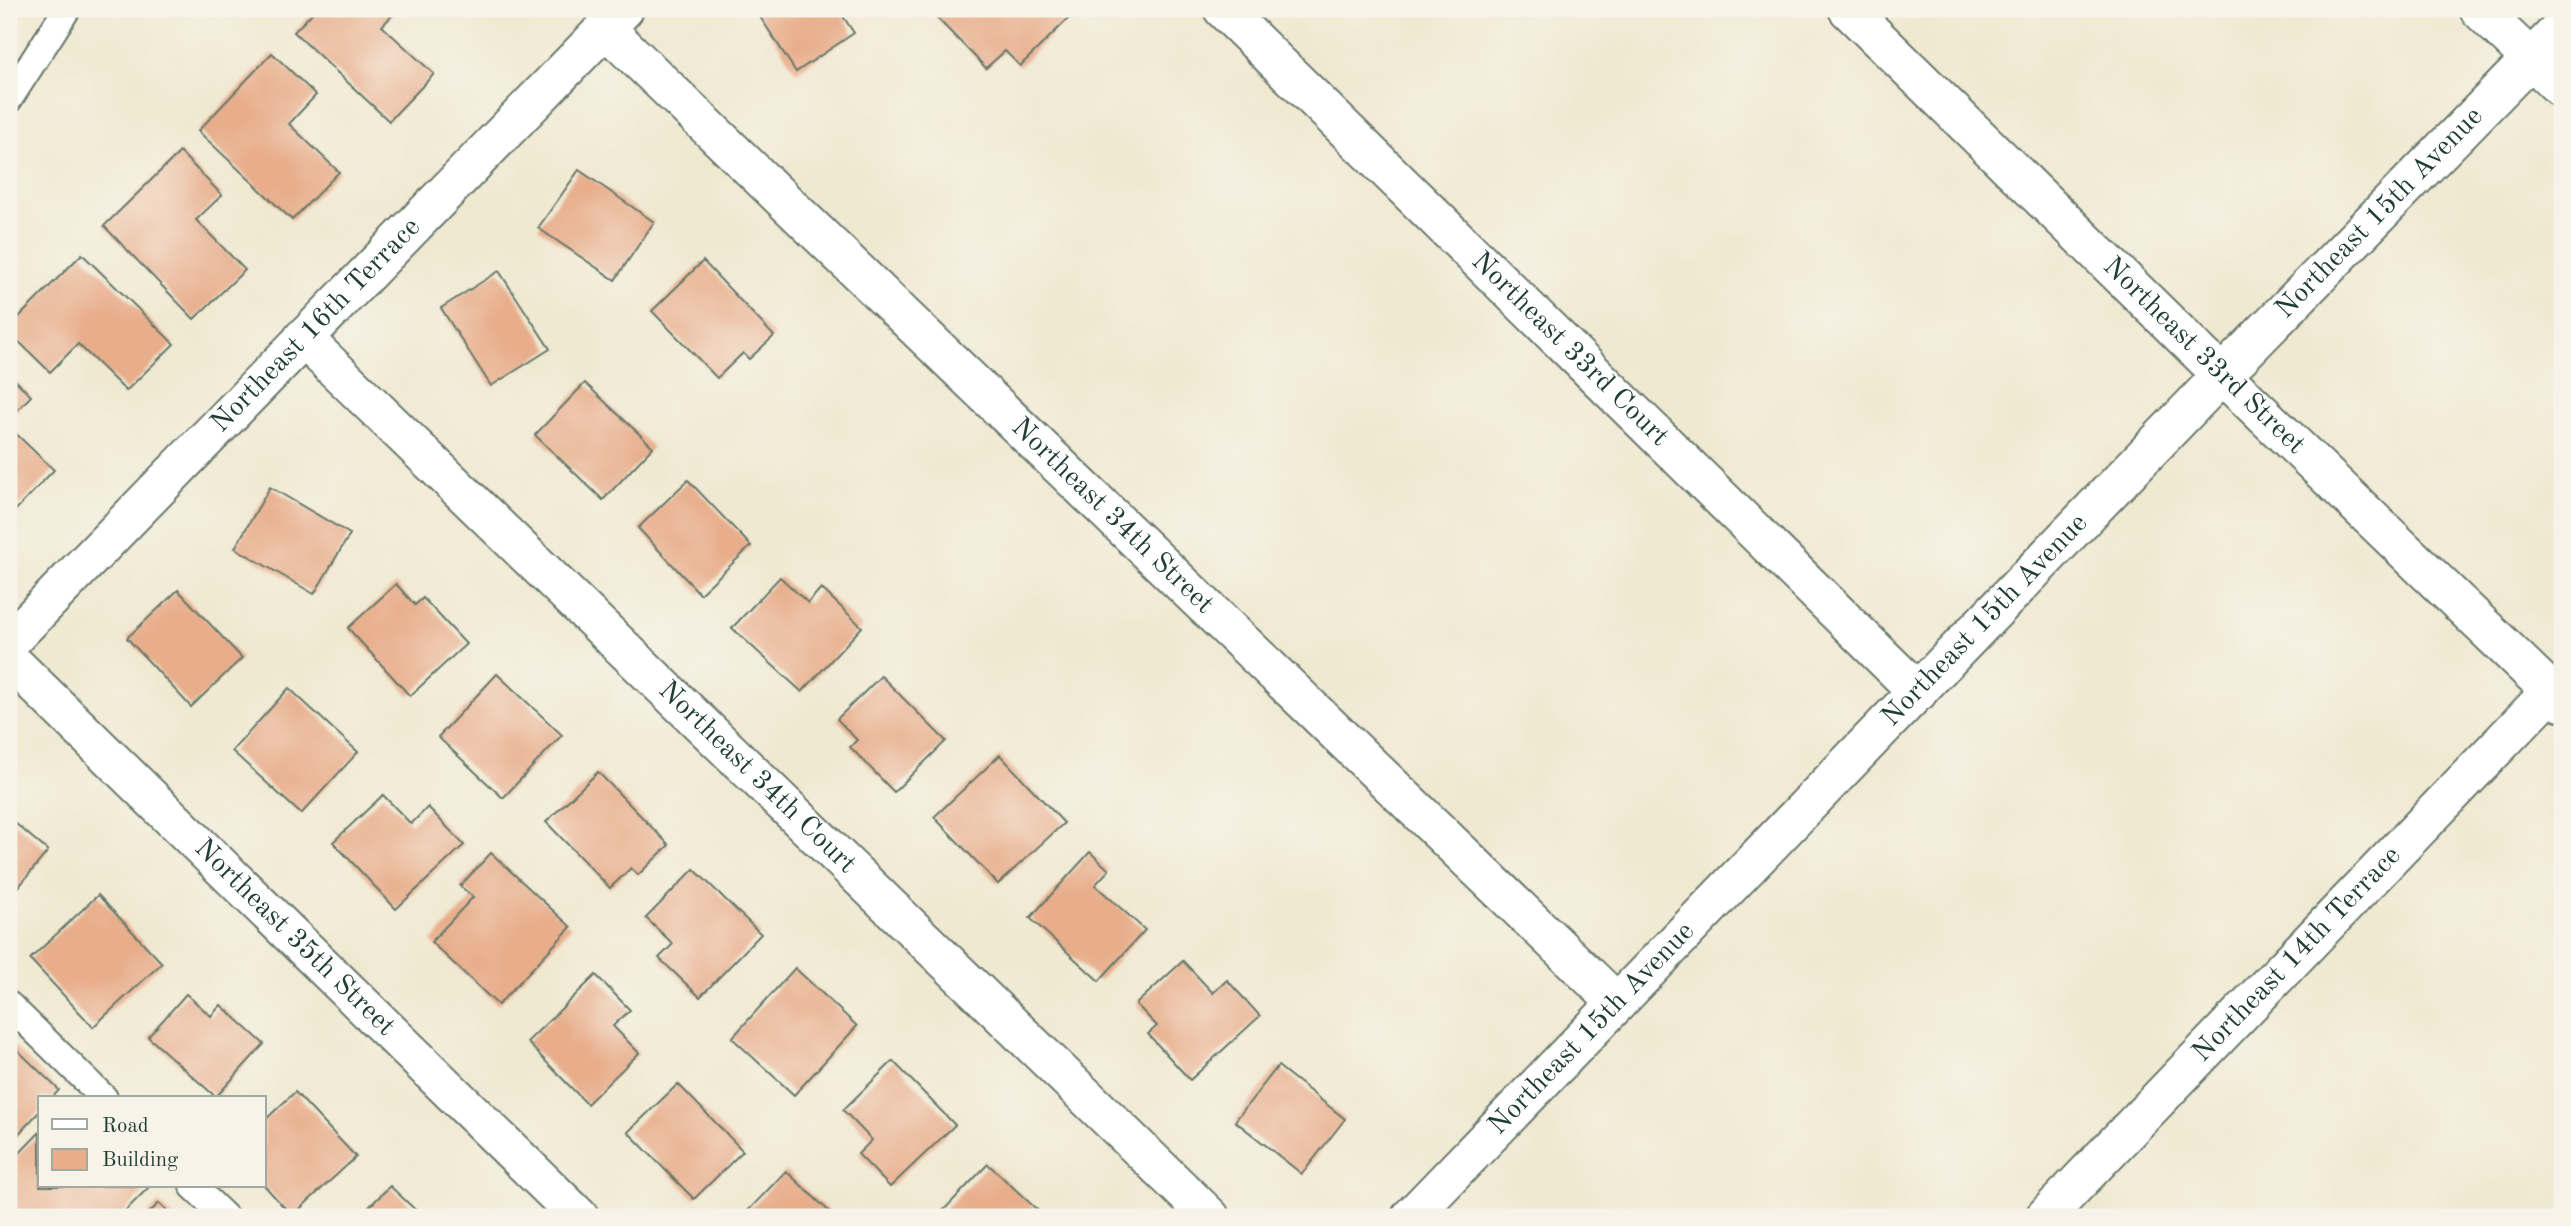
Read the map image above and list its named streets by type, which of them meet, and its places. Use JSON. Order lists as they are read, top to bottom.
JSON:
{
  "streets": {
    "street": [
      "Northeast 15th Avenue",
      "Northeast 16th Terrace",
      "Northeast 33rd Court",
      "Northeast 33rd Street",
      "Northeast 34th Street",
      "Northeast 34th Court",
      "Northeast 35th Street",
      "Northeast 14th Terrace"
    ]
  },
  "crossings": [
    ["Northeast 15th Avenue", "Northeast 33rd Court"],
    ["Northeast 15th Avenue", "Northeast 33rd Street"],
    ["Northeast 15th Avenue", "Northeast 34th Street"],
    ["Northeast 16th Terrace", "Northeast 34th Street"],
    ["Northeast 16th Terrace", "Northeast 34th Court"],
    ["Northeast 33rd Street", "Northeast 14th Terrace"]
  ],
  "legend": ["Road", "Building"]
}
